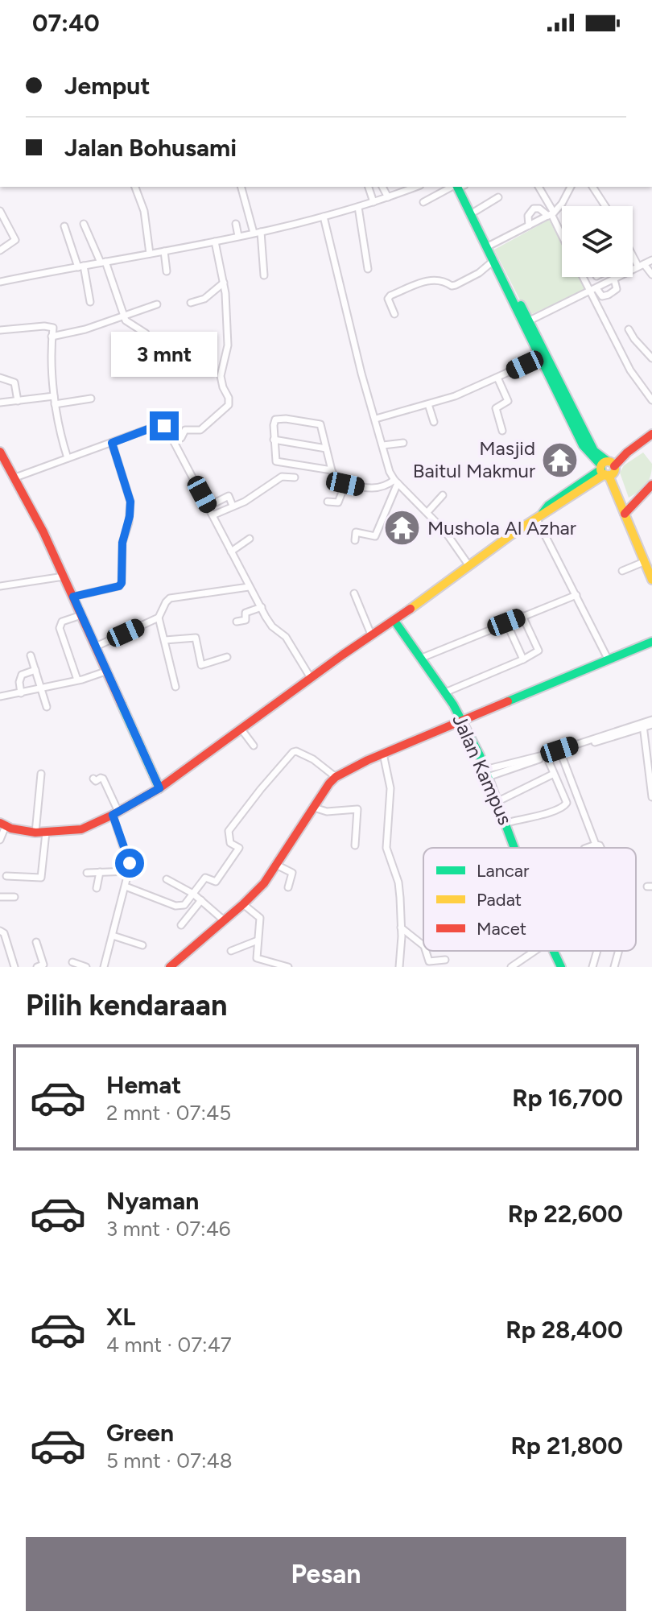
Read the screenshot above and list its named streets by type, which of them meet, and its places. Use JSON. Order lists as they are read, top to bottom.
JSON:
{
  "streets": {
    "main road": ["Jalan Kampus"]
  },
  "places": {
    "temple": ["Masjid Baitul Makmur", "Mushola Al Azhar"]
  },
  "legend": ["Lancar", "Padat", "Macet"],
  "page": {
    "status": "07:40",
    "banner": ["Jemput", "Jalan Bohusami"],
    "bubble": "3 mnt",
    "heading": "Pilih kendaraan",
    "list": [
      {
        "name": "Hemat",
        "note": "2 mnt · 07:45",
        "value": "Rp 16,700"
      },
      {
        "name": "Nyaman",
        "note": "3 mnt · 07:46",
        "value": "Rp 22,600"
      },
      {
        "name": "XL",
        "note": "4 mnt · 07:47",
        "value": "Rp 28,400"
      },
      {
        "name": "Green",
        "note": "5 mnt · 07:48",
        "value": "Rp 21,800"
      }
    ],
    "buttons": "Pesan"
  }
}
